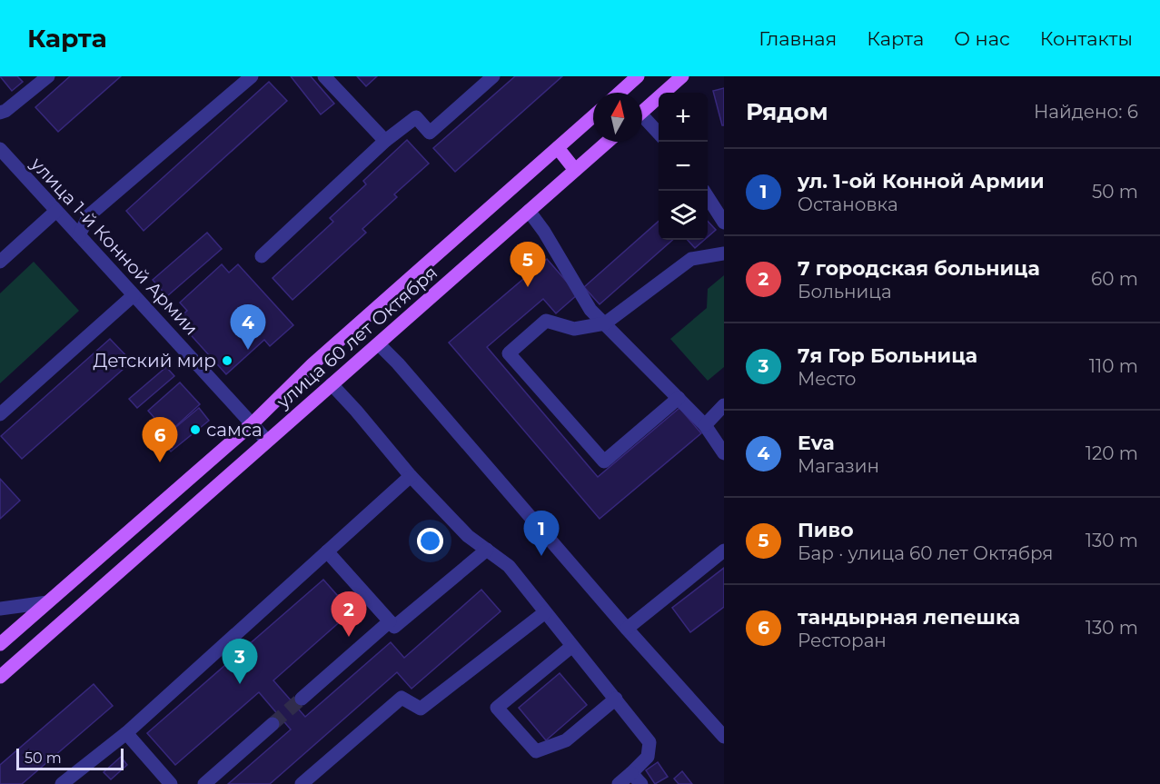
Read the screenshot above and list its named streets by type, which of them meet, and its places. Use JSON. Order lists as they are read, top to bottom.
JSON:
{
  "streets": {
    "main road": ["улица 60 лет Октября"],
    "street": ["улица 1-й Конной Армии"]
  },
  "crossings": [
    ["улица 1-й Конной Армии", "улица 60 лет Октября"]
  ],
  "places": ["Детский мир", "самса"],
  "scale_bar": "50 m",
  "north": "top",
  "page": {
    "header": "Карта",
    "nav": [
      "Главная",
      "Карта",
      "О нас",
      "Контакты"
    ],
    "heading": ["Рядом", "Найдено: 6"],
    "map_buttons": ["+", "−"],
    "list": [
      {
        "mark": "1",
        "name": "ул. 1-ой Конной Армии",
        "note": "Остановка",
        "value": "50 m"
      },
      {
        "mark": "2",
        "name": "7 городская больница",
        "note": "Больница",
        "value": "60 m"
      },
      {
        "mark": "3",
        "name": "7я Гор Больница",
        "note": "Место",
        "value": "110 m"
      },
      {
        "mark": "4",
        "name": "Eva",
        "note": "Магазин",
        "value": "120 m"
      },
      {
        "mark": "5",
        "name": "Пиво",
        "note": "Бар · улица 60 лет Октября",
        "value": "130 m"
      },
      {
        "mark": "6",
        "name": "тандырная лепешка",
        "note": "Ресторан",
        "value": "130 m"
      }
    ],
    "pins": [
      "5",
      "4",
      "6",
      "1",
      "2",
      "3"
    ],
    "scale": "50 m"
  }
}
